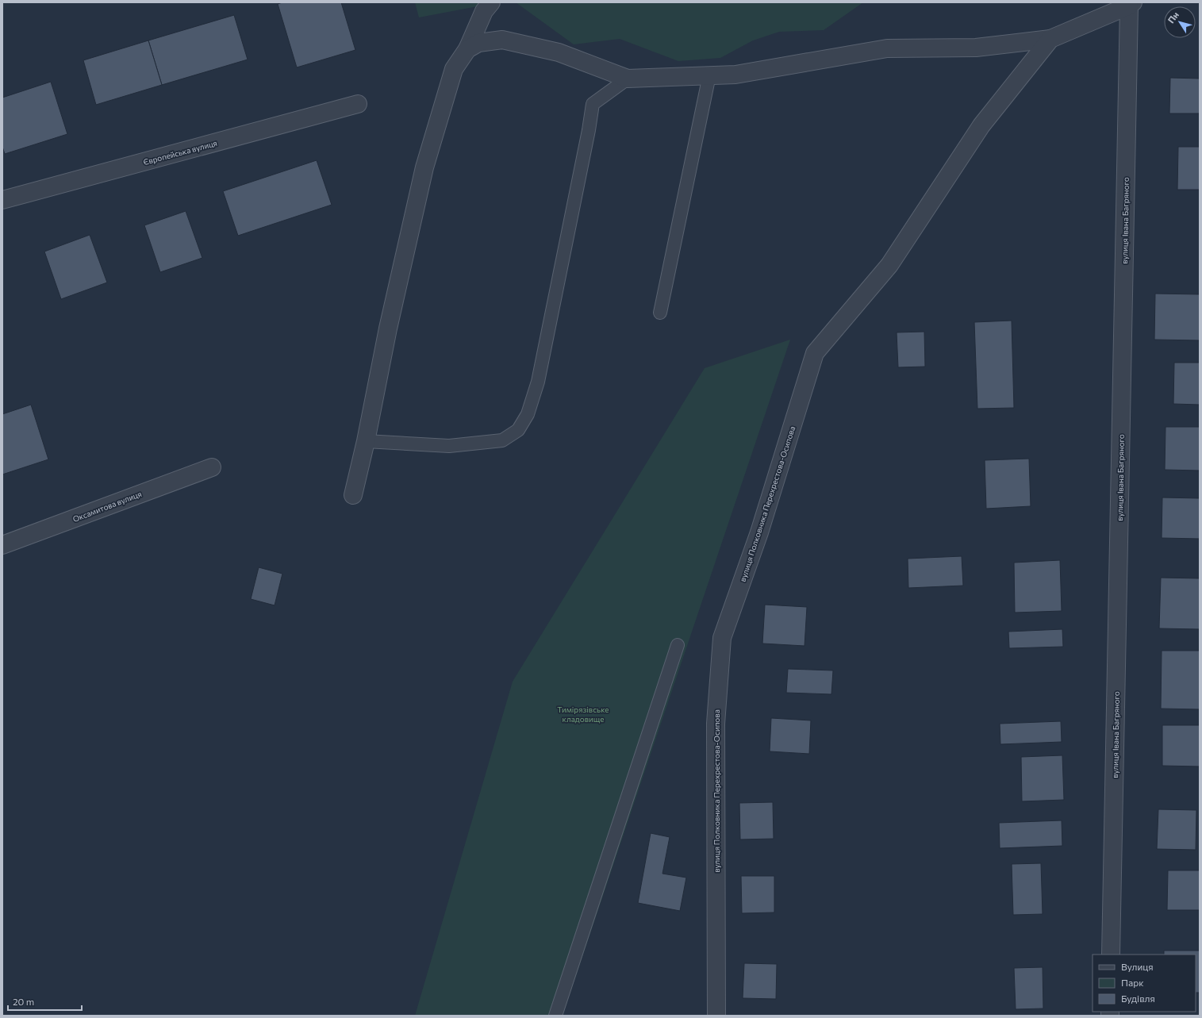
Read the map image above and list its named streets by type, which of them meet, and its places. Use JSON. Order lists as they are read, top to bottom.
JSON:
{
  "streets": {
    "street": [
      "Європейська вулиця",
      "вулиця Івана Багряного",
      "вулиця Полковника Перехрестова-Осипова",
      "Оксамитова вулиця"
    ]
  },
  "parks": ["Тимірязівське кладовище"],
  "legend": ["Вулиця", "Парк", "Будівля"],
  "scale_bar": "20 m",
  "north": "top left"
}
